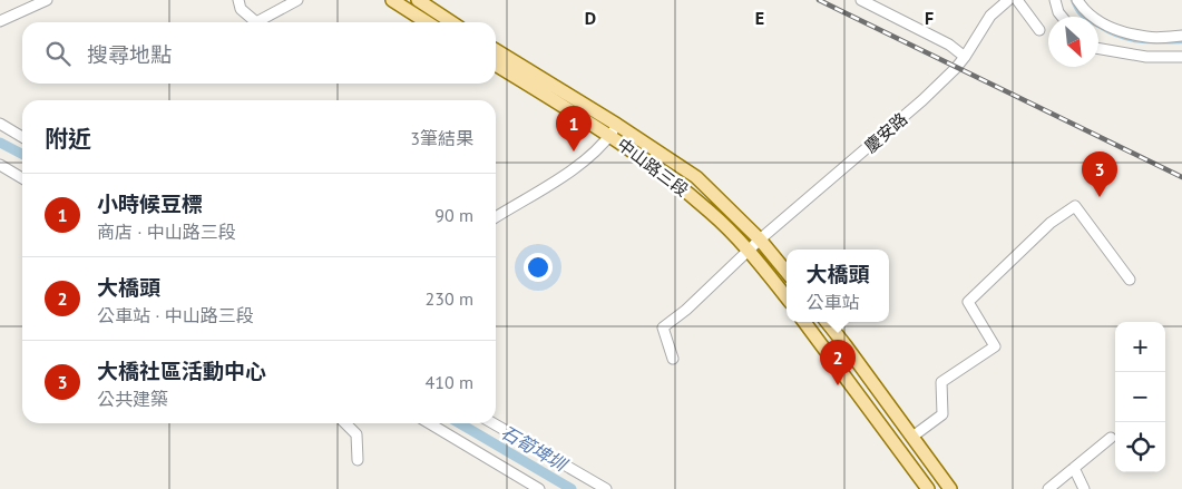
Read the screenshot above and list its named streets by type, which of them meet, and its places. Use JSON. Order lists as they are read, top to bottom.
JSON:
{
  "streets": {
    "main road": ["中山路三段"],
    "street": ["慶安路"]
  },
  "crossings": [
    ["慶安路", "中山路三段"]
  ],
  "water": ["石筍埤圳"],
  "north": "bottom right",
  "page": {
    "search": "搜尋地點",
    "heading": ["附近", "3筆結果"],
    "pins": ["1", "3", "2"],
    "list": [
      {
        "mark": "1",
        "name": "小時候豆標",
        "note": "商店 · 中山路三段",
        "value": "90 m"
      },
      {
        "mark": "2",
        "name": "大橋頭",
        "note": "公車站 · 中山路三段",
        "value": "230 m"
      },
      {
        "mark": "3",
        "name": "大橋社區活動中心",
        "note": "公共建築",
        "value": "410 m"
      }
    ],
    "popup": ["大橋頭", "公車站"],
    "map_buttons": ["+", "−"]
  },
  "grid": {
    "columns": ["D", "E", "F"]
  }
}
